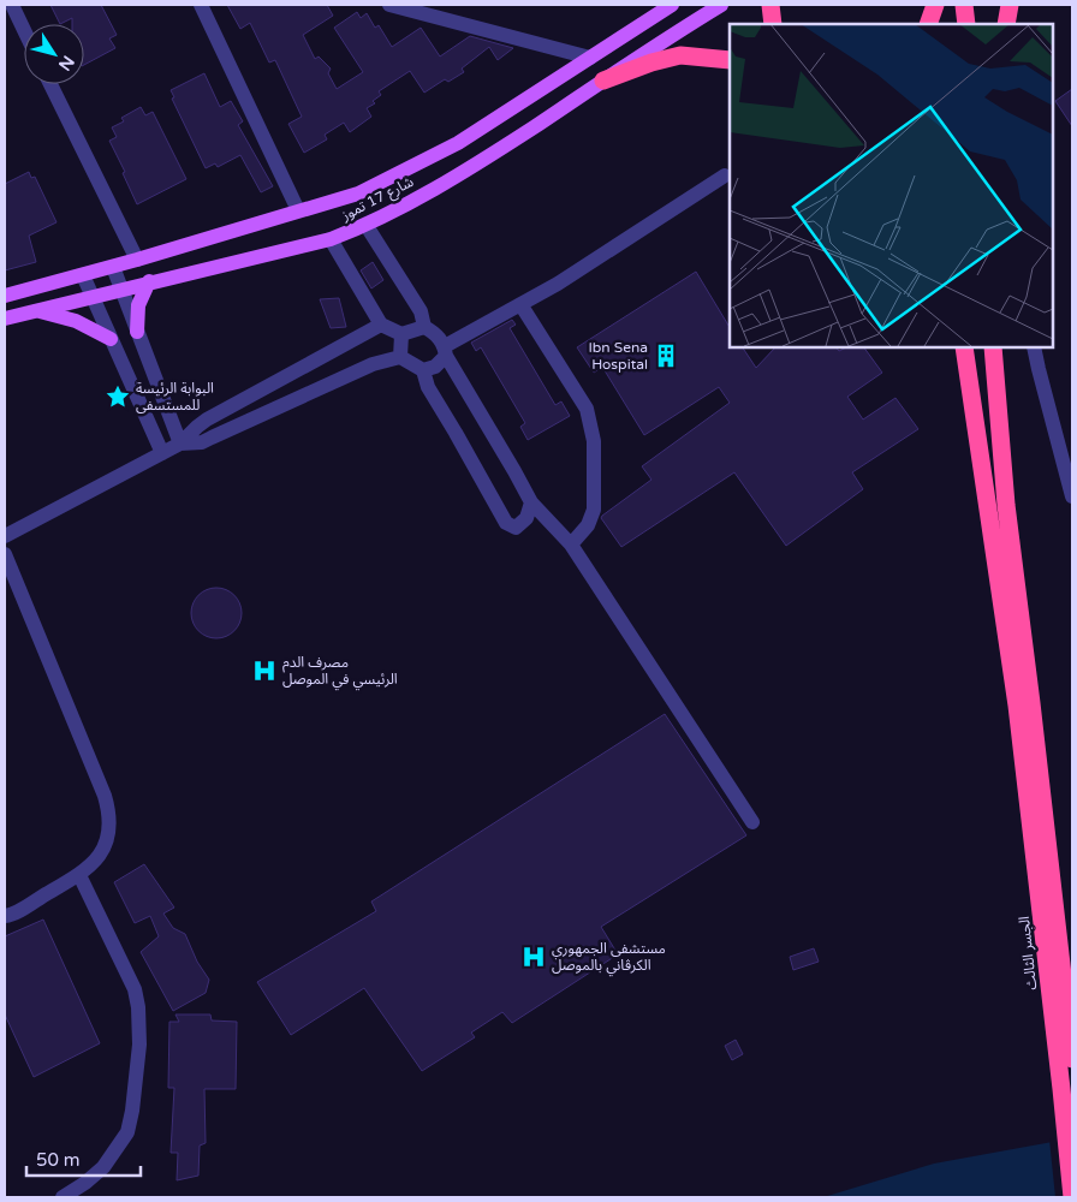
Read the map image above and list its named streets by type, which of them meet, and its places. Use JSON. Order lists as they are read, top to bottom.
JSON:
{
  "streets": {
    "highway": ["الجسر الثالث"],
    "main road": ["شارع 17 تموز"]
  },
  "places": {
    "building": ["Ibn Sena Hospital"],
    "place": ["البوابة الرئيسة للمستسفى"],
    "hospital": ["مصرف الدم الرئيسي في الموصل", "مستشفى الجمهوري الكرڤاني بالموصل"]
  },
  "scale_bar": "50 m",
  "north": "bottom right"
}
